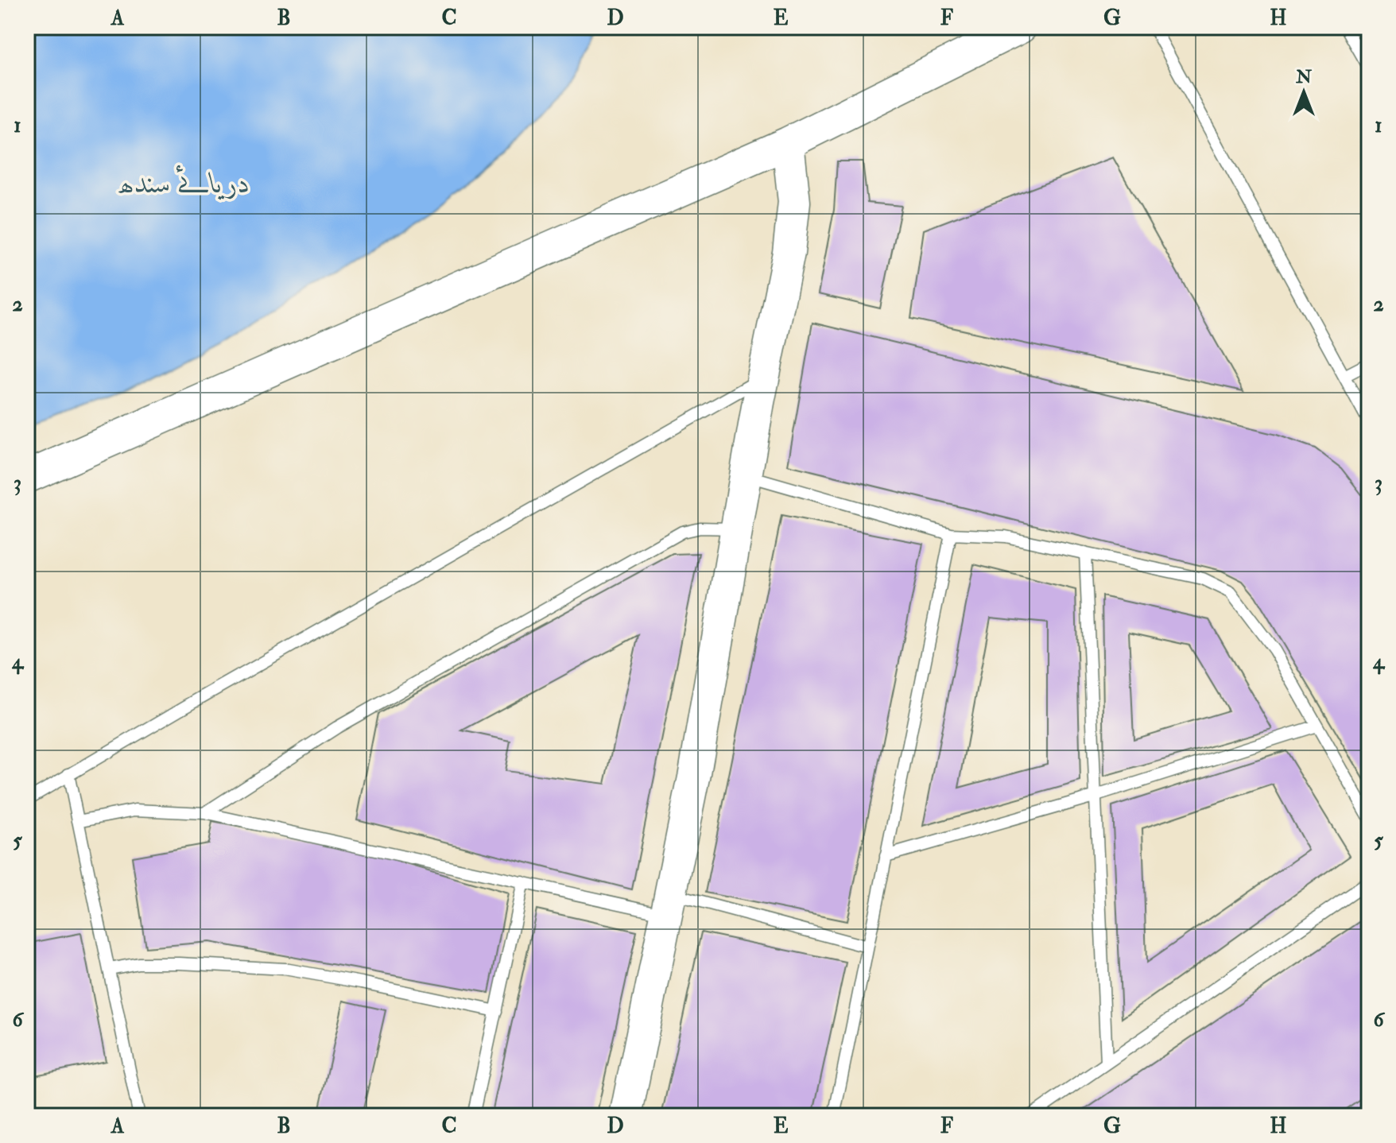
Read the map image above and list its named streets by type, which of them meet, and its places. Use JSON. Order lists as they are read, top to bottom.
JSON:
{
  "water": ["دریائے سندھ"],
  "north": "top",
  "grid": {
    "columns": [
      "A",
      "B",
      "C",
      "D",
      "E",
      "F",
      "G",
      "H"
    ],
    "rows": [
      "1",
      "2",
      "3",
      "4",
      "5",
      "6"
    ]
  }
}
